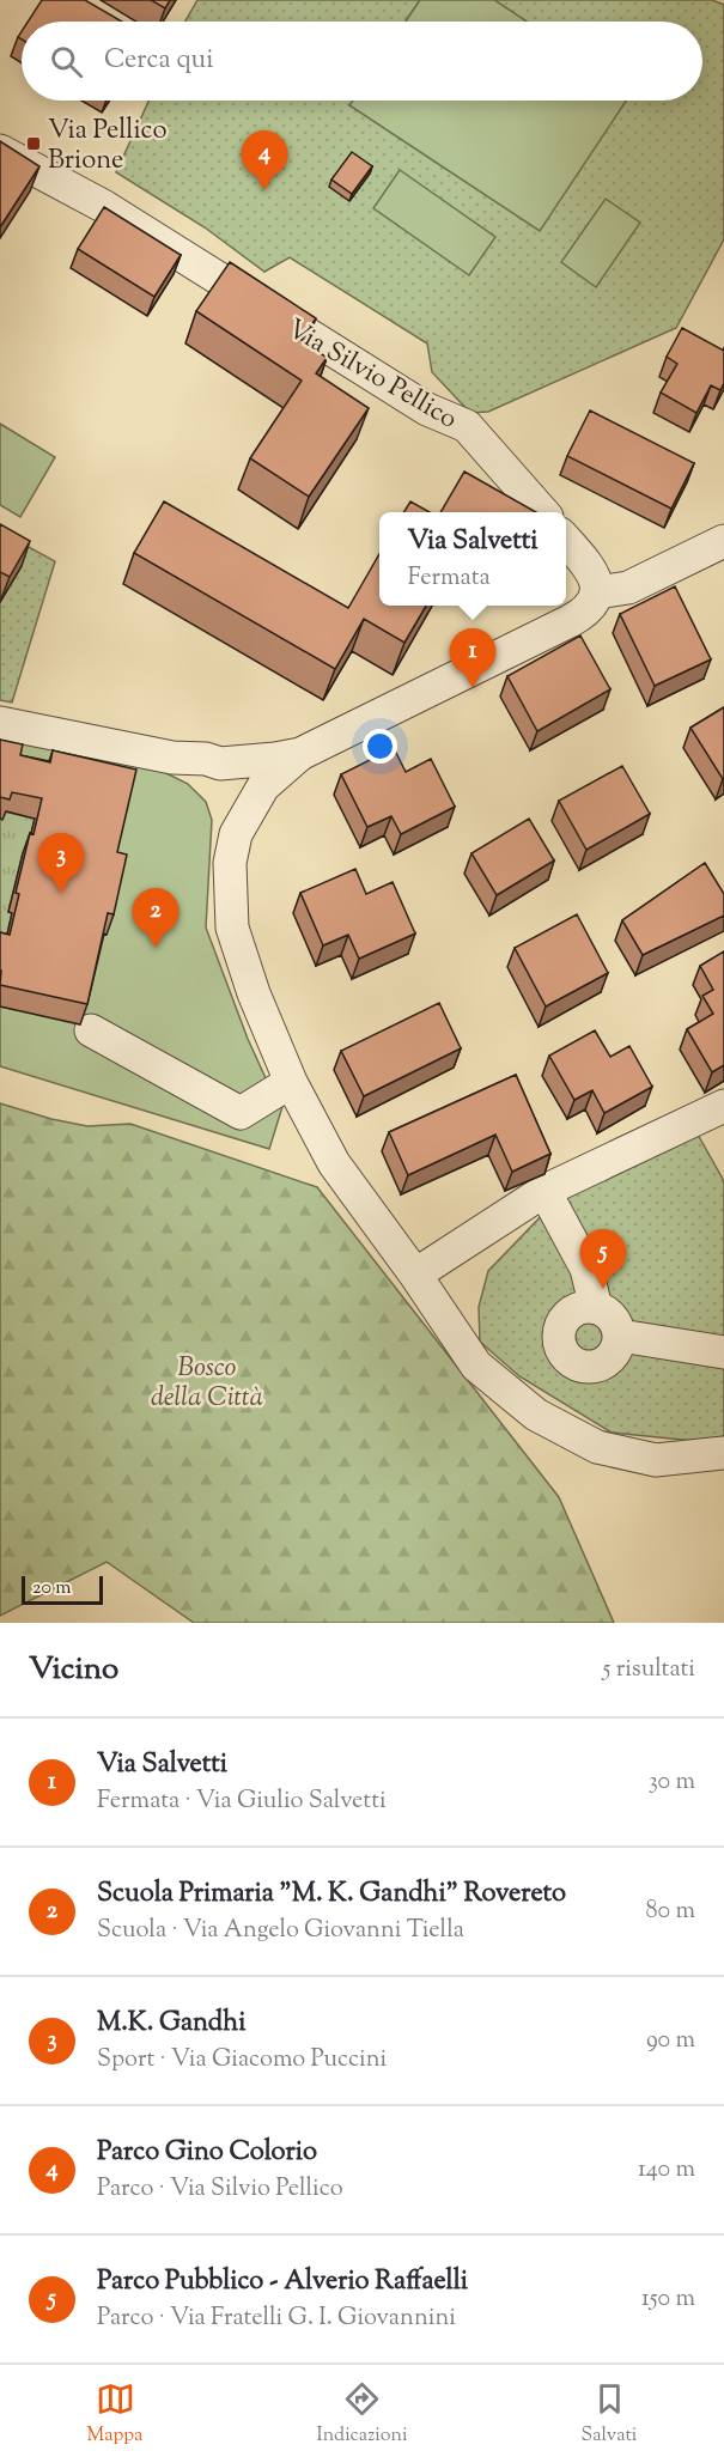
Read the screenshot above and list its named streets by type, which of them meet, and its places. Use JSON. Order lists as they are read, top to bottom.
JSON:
{
  "streets": {
    "street": ["Via Silvio Pellico"]
  },
  "parks": ["Bosco della Città"],
  "places": {
    "transit": ["Via Pellico Brione"]
  },
  "scale_bar": "20 m",
  "page": {
    "search": "Cerca qui",
    "pins": [
      "4",
      "1",
      "3",
      "2",
      "5"
    ],
    "popup": ["Via Salvetti", "Fermata"],
    "scale": "20 m",
    "heading": ["Vicino", "5 risultati"],
    "list": [
      {
        "mark": "1",
        "name": "Via Salvetti",
        "note": "Fermata · Via Giulio Salvetti",
        "value": "30 m"
      },
      {
        "mark": "2",
        "name": "Scuola Primaria \"M. K. Gandhi\" Rovereto",
        "note": "Scuola · Via Angelo Giovanni Tiella",
        "value": "80 m"
      },
      {
        "mark": "3",
        "name": "M.K. Gandhi",
        "note": "Sport · Via Giacomo Puccini",
        "value": "90 m"
      },
      {
        "mark": "4",
        "name": "Parco Gino Colorio",
        "note": "Parco · Via Silvio Pellico",
        "value": "140 m"
      },
      {
        "mark": "5",
        "name": "Parco Pubblico - Alverio Raffaelli",
        "note": "Parco · Via Fratelli G. I. Giovannini",
        "value": "150 m"
      }
    ],
    "nav": ["Mappa", "Indicazioni", "Salvati"]
  }
}
